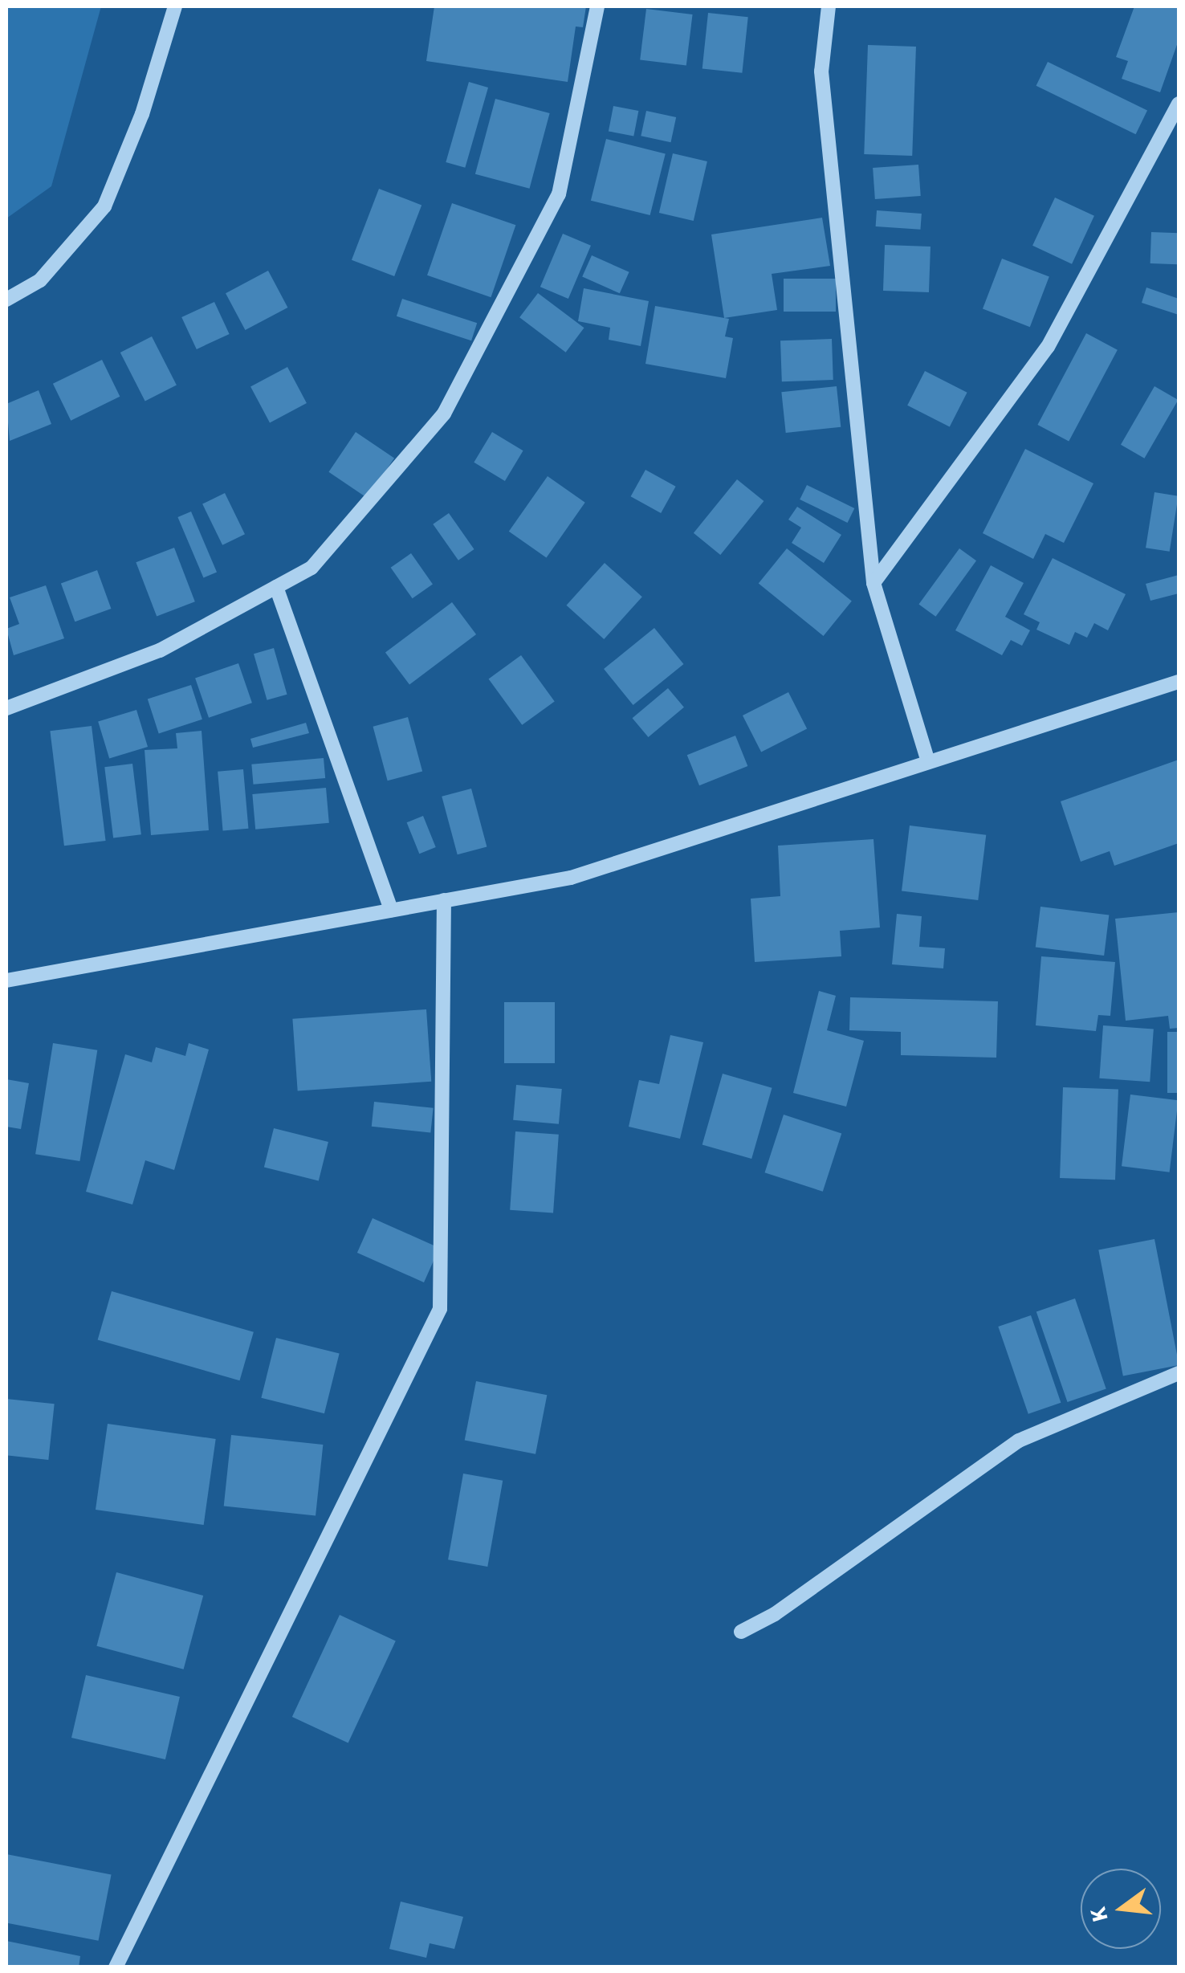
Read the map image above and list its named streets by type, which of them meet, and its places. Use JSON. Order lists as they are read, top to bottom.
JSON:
{
  "north": "left"
}
